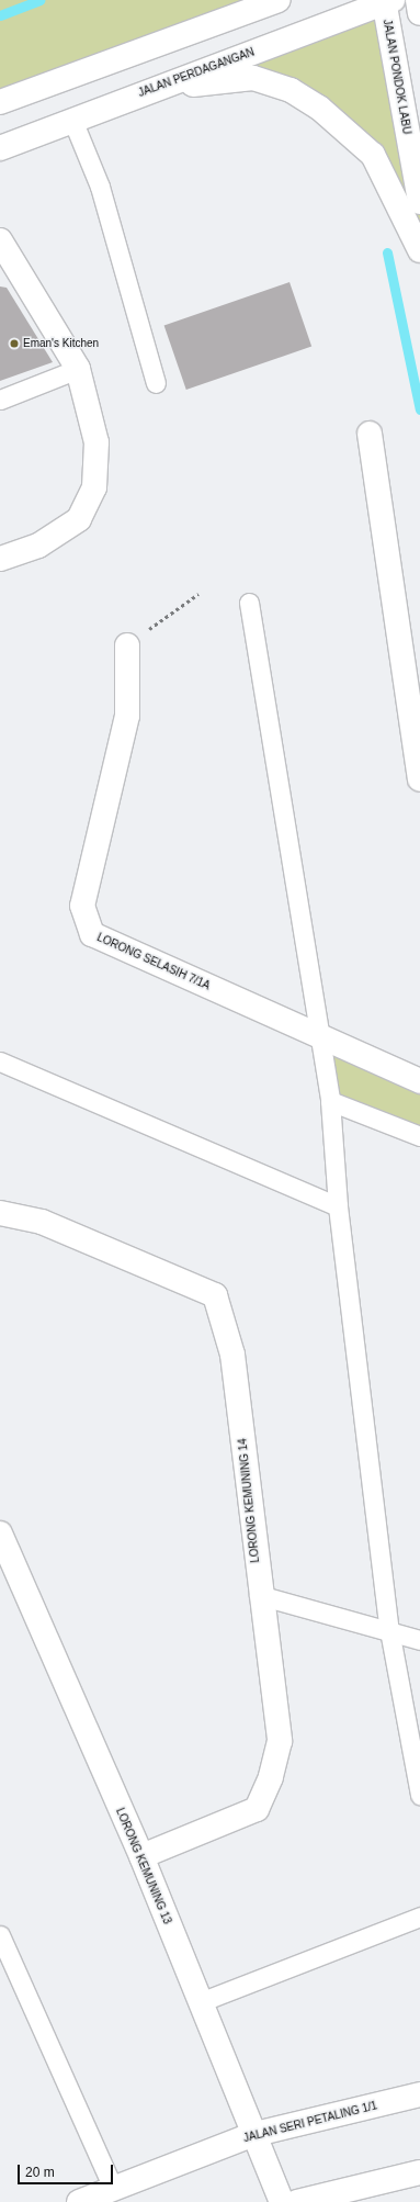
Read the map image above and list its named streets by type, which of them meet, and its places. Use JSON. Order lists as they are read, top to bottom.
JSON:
{
  "streets": {
    "street": [
      "JALAN PERDAGANGAN",
      "JALAN PONDOK LABU",
      "LORONG SELASIH 7/1A",
      "LORONG KEMUNING 14",
      "LORONG KEMUNING 13",
      "JALAN SERI PETALING 1/1"
    ]
  },
  "crossings": [
    ["JALAN PERDAGANGAN", "JALAN PONDOK LABU"],
    ["LORONG KEMUNING 14", "LORONG KEMUNING 13"],
    ["LORONG KEMUNING 13", "JALAN SERI PETALING 1/1"]
  ],
  "places": ["Eman's Kitchen"],
  "scale_bar": "20 m"
}
